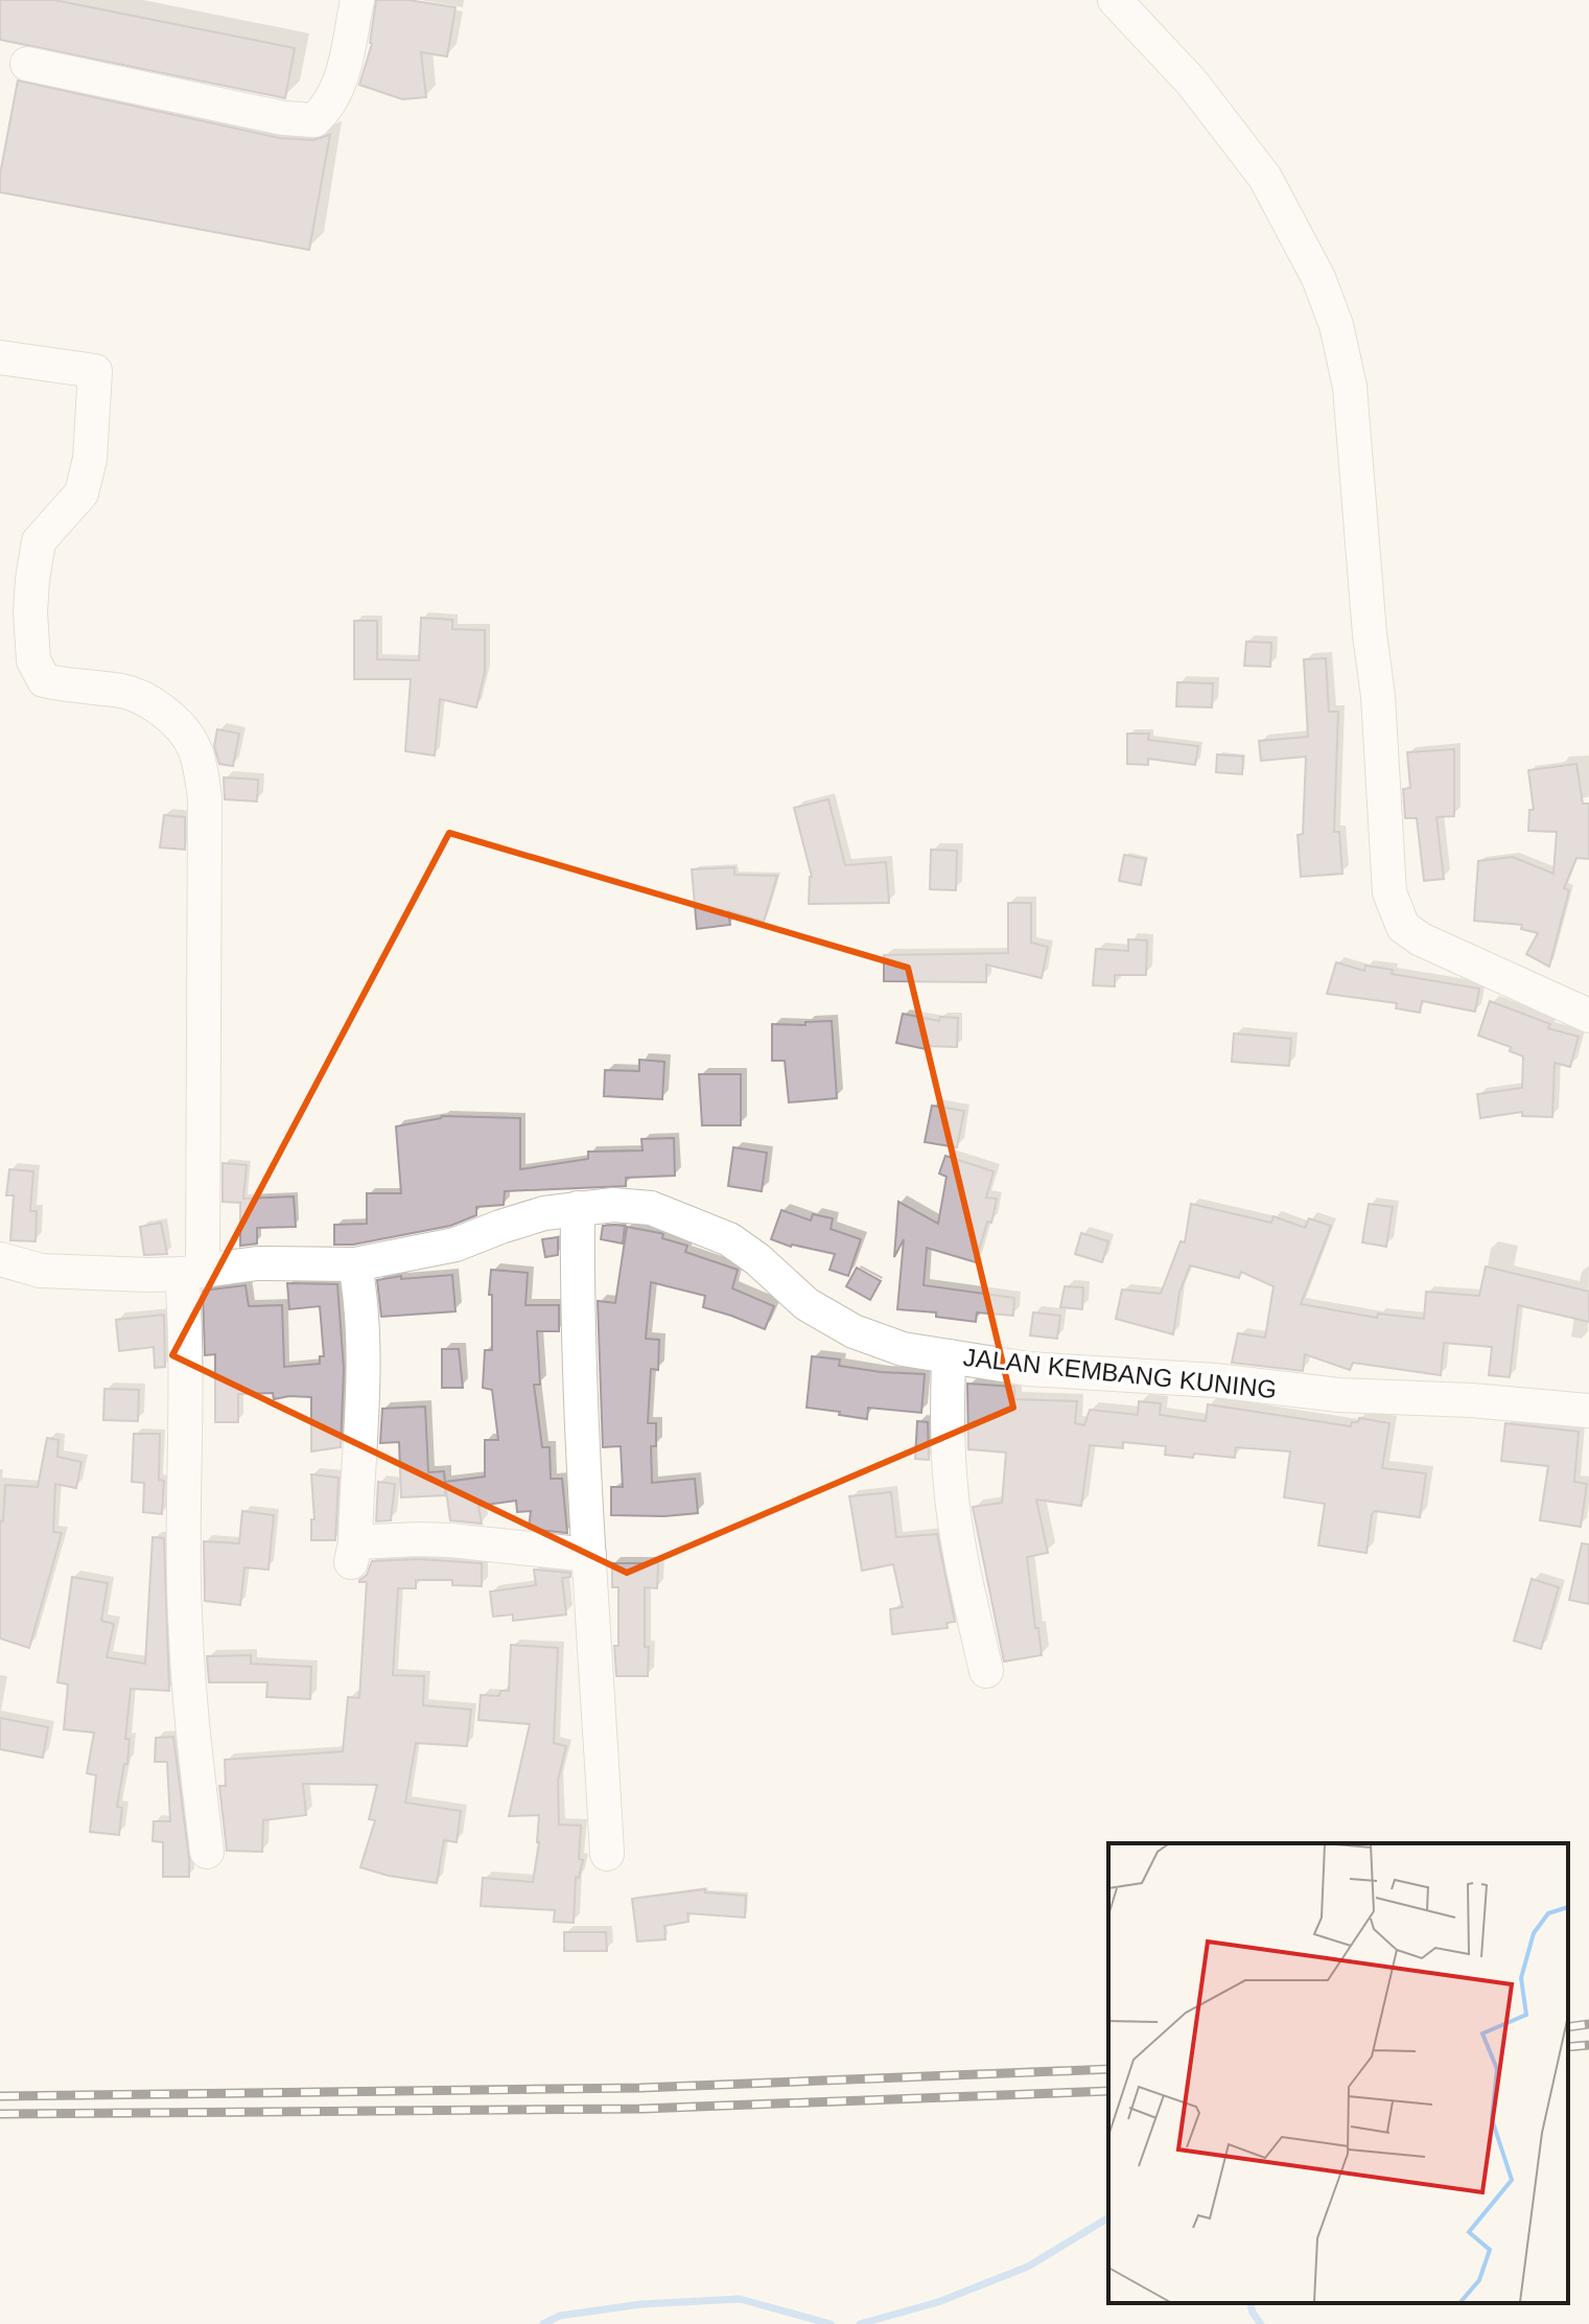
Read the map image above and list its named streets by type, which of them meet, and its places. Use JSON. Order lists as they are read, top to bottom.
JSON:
{
  "streets": {
    "street": ["JALAN KEMBANG KUNING"]
  }
}
